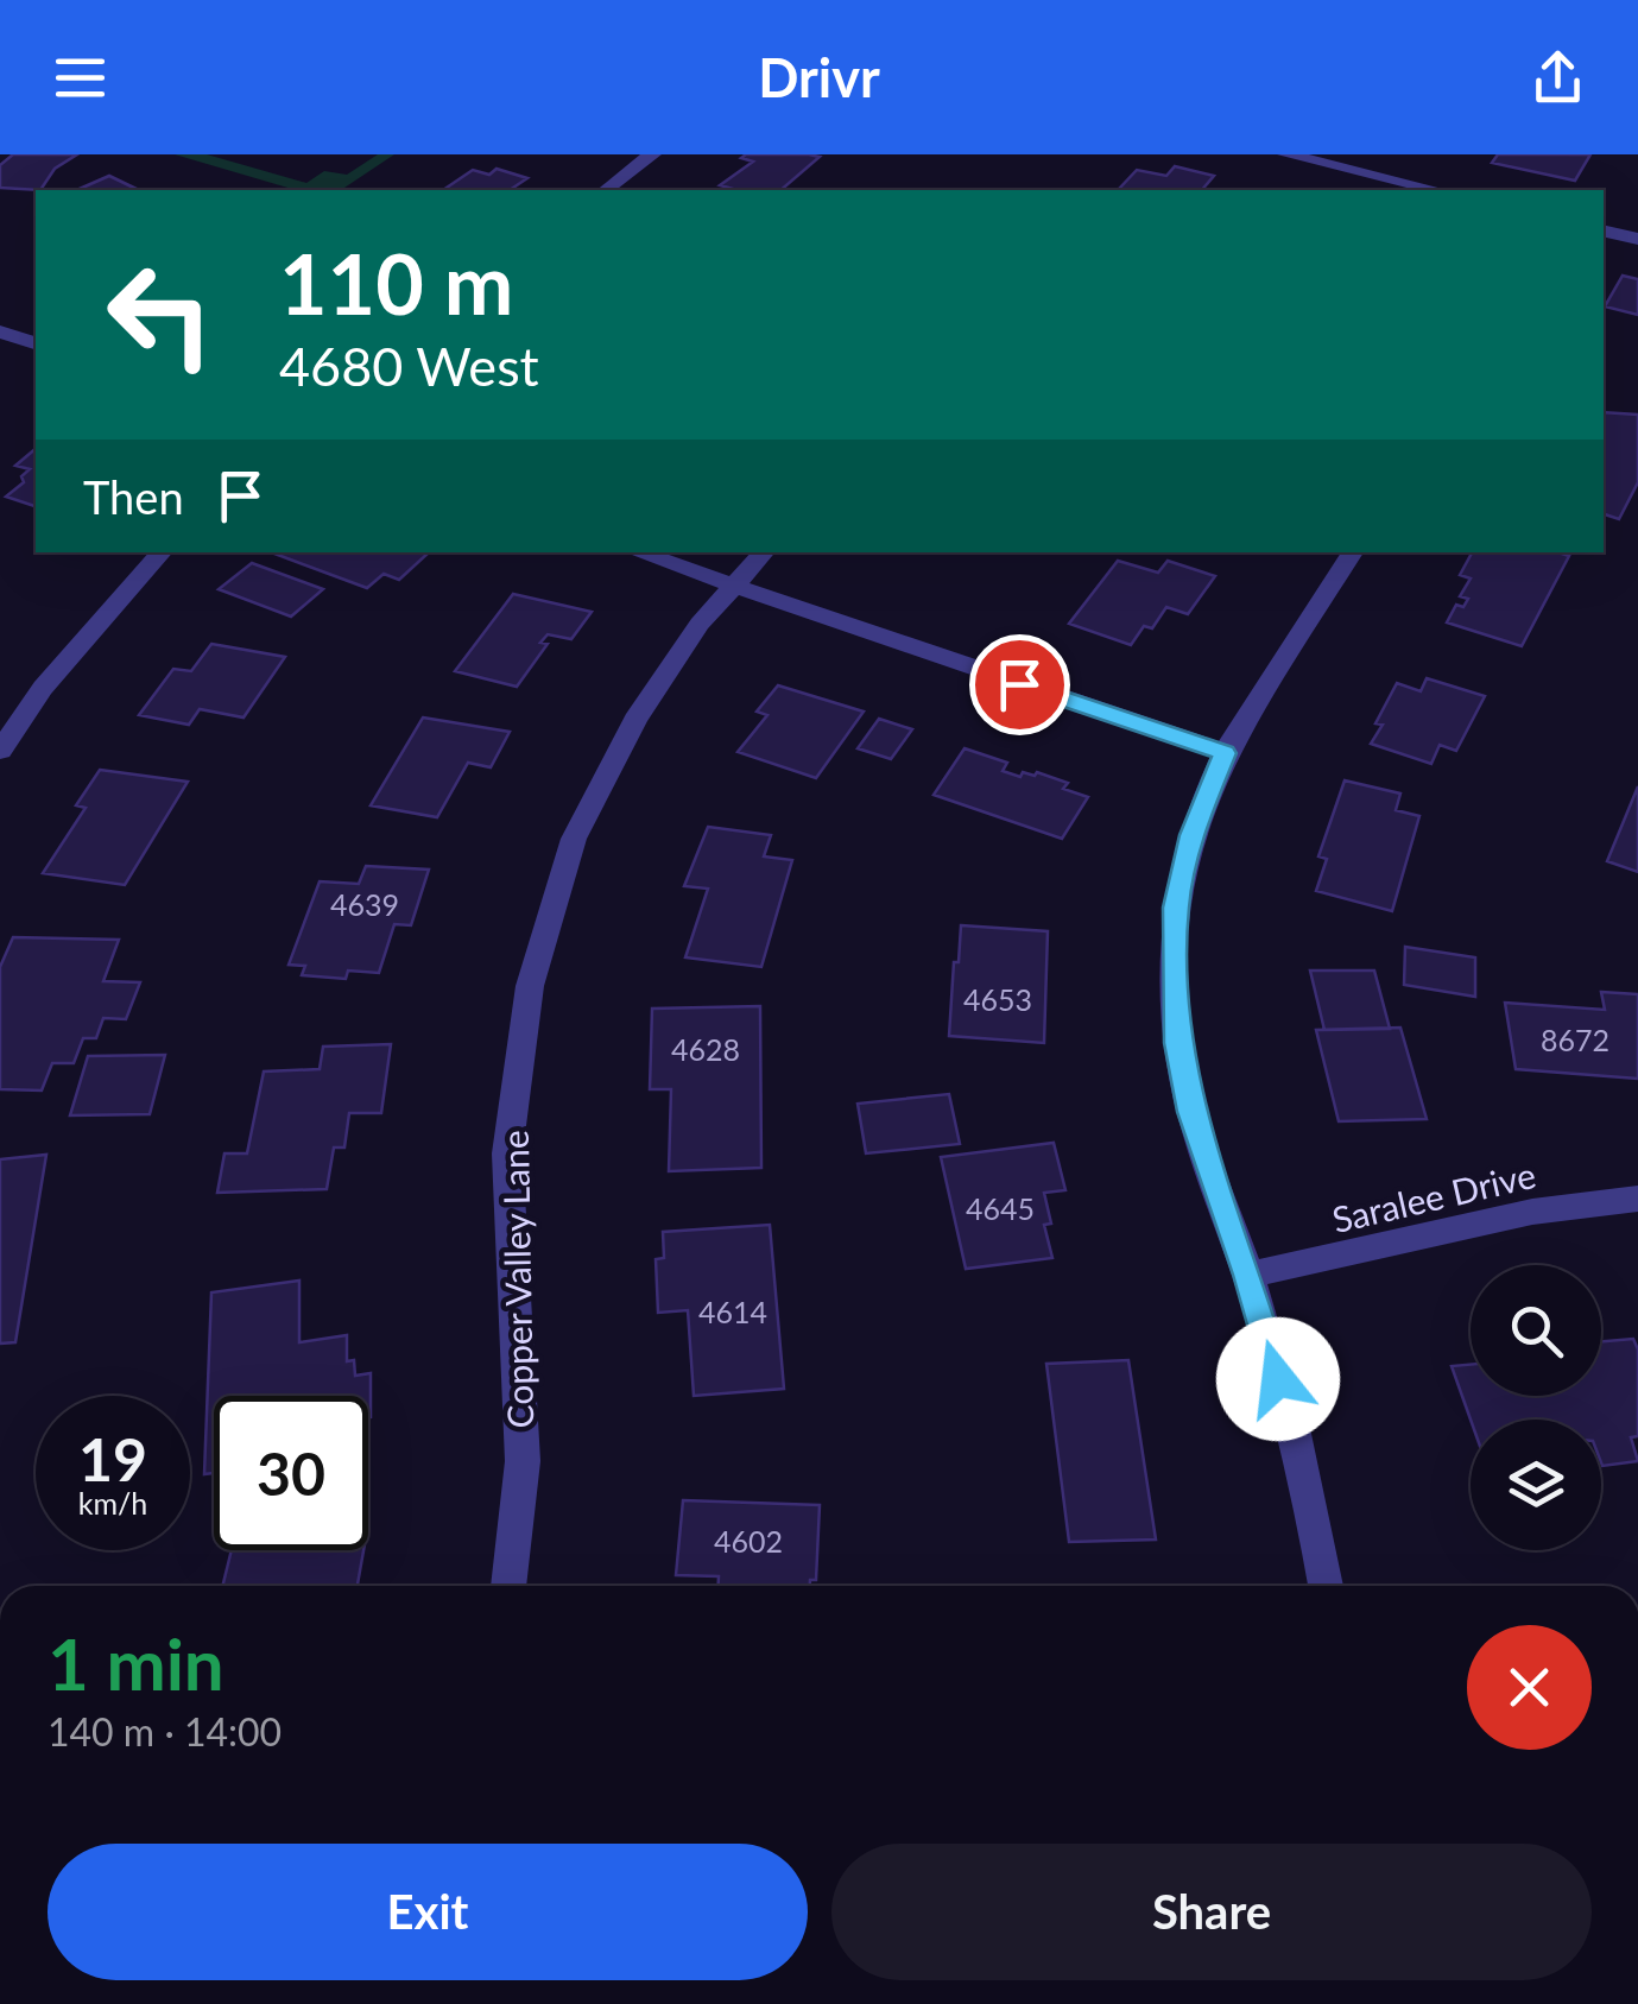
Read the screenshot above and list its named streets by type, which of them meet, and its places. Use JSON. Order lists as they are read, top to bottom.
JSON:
{
  "streets": {
    "street": ["Saralee Drive", "Copper Valley Lane"]
  },
  "house_numbers": [
    "4639",
    "4653",
    "8672",
    "4628",
    "4645",
    "4614",
    "4602"
  ],
  "page": {
    "header": "Drivr",
    "turn": ["110 m", "4680 West"],
    "then": "Then",
    "speed": "19 km/h",
    "limit": "30",
    "heading": ["1 min", "140 m · 14:00"],
    "buttons": ["Exit", "Share"]
  }
}
